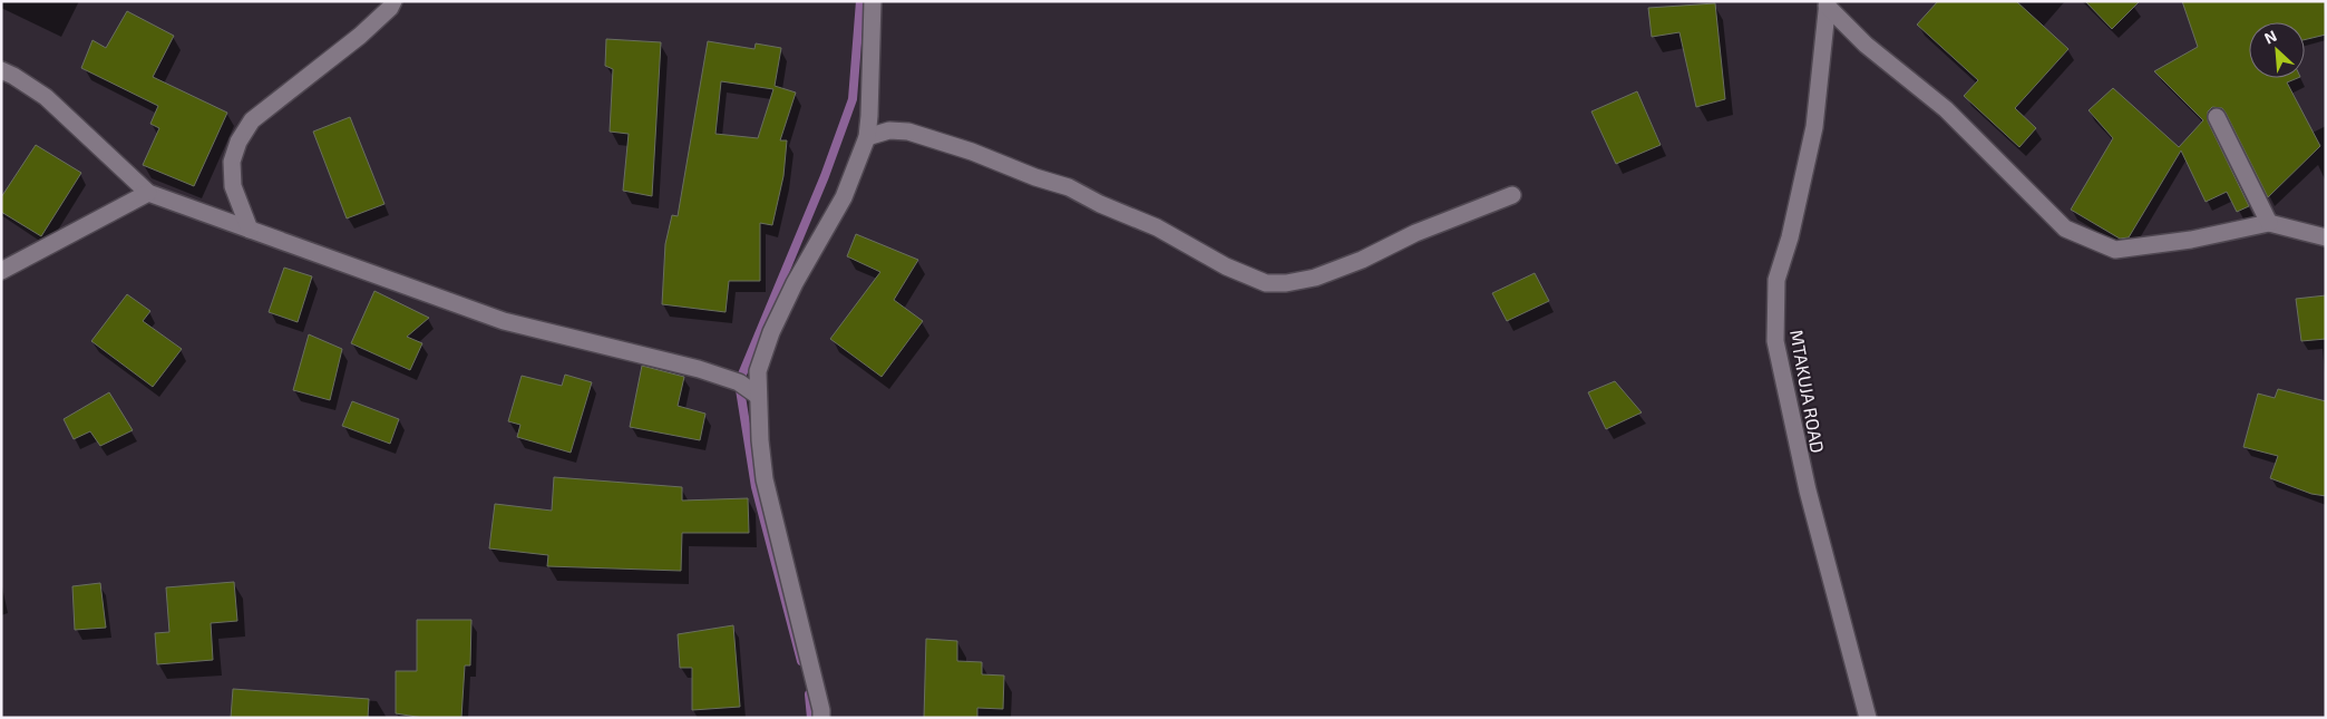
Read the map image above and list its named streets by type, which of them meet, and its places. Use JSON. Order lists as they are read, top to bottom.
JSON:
{
  "streets": {
    "street": ["MTAKUJA ROAD"]
  },
  "north": "top left"
}
